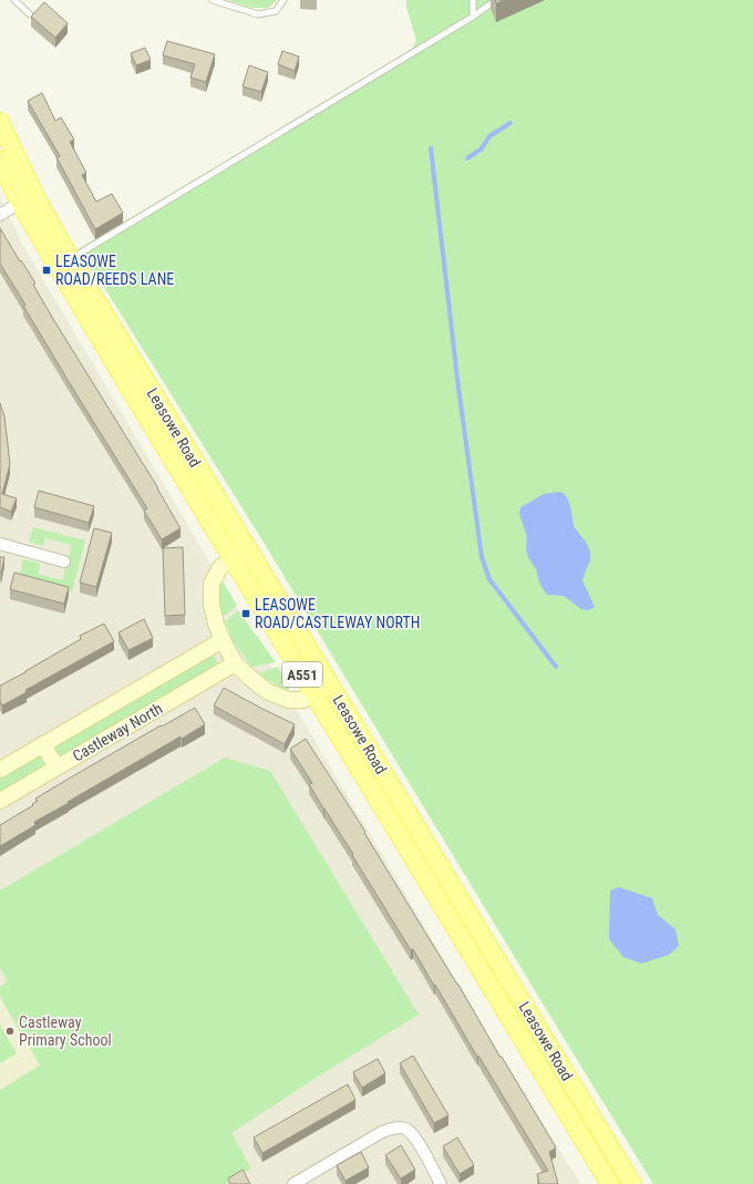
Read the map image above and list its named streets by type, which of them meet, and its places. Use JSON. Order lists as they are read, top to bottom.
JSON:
{
  "streets": {
    "main road": ["Leasowe Road", "A551"],
    "street": ["Castleway North"]
  },
  "crossings": [
    ["Leasowe Road", "Castleway North"]
  ],
  "places": {
    "transit": ["LEASOWE ROAD/REEDS LANE", "LEASOWE ROAD/CASTLEWAY NORTH"],
    "other": ["Castleway Primary School"]
  }
}
